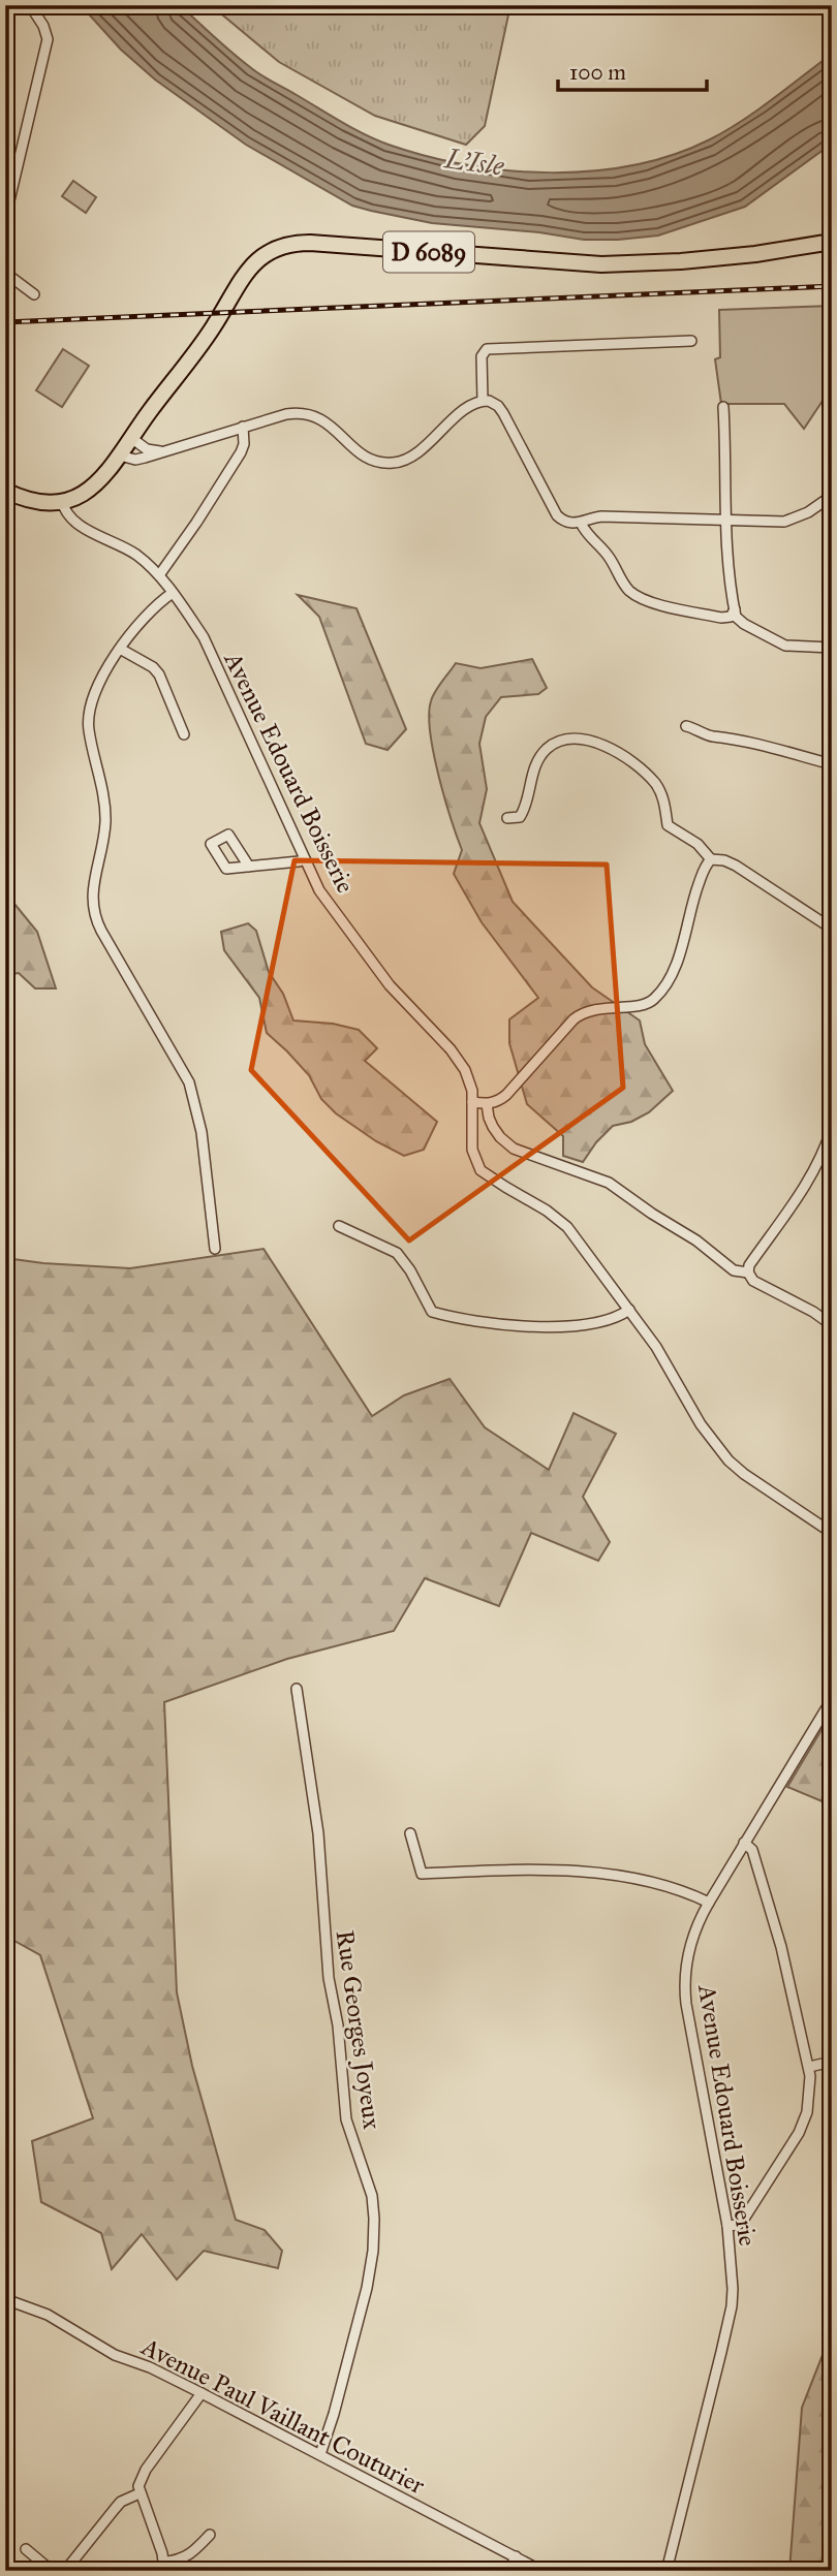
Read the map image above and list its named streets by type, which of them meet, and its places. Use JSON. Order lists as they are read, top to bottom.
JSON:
{
  "streets": {
    "main road": ["D 6089"],
    "street": ["Avenue Edouard Boisserie", "Rue Georges Joyeux", "Avenue Paul Vaillant Couturier"]
  },
  "crossings": [
    ["D 6089", "Avenue Edouard Boisserie"],
    ["Rue Georges Joyeux", "Avenue Paul Vaillant Couturier"]
  ],
  "water": ["L'Isle"],
  "scale_bar": "100 m"
}
